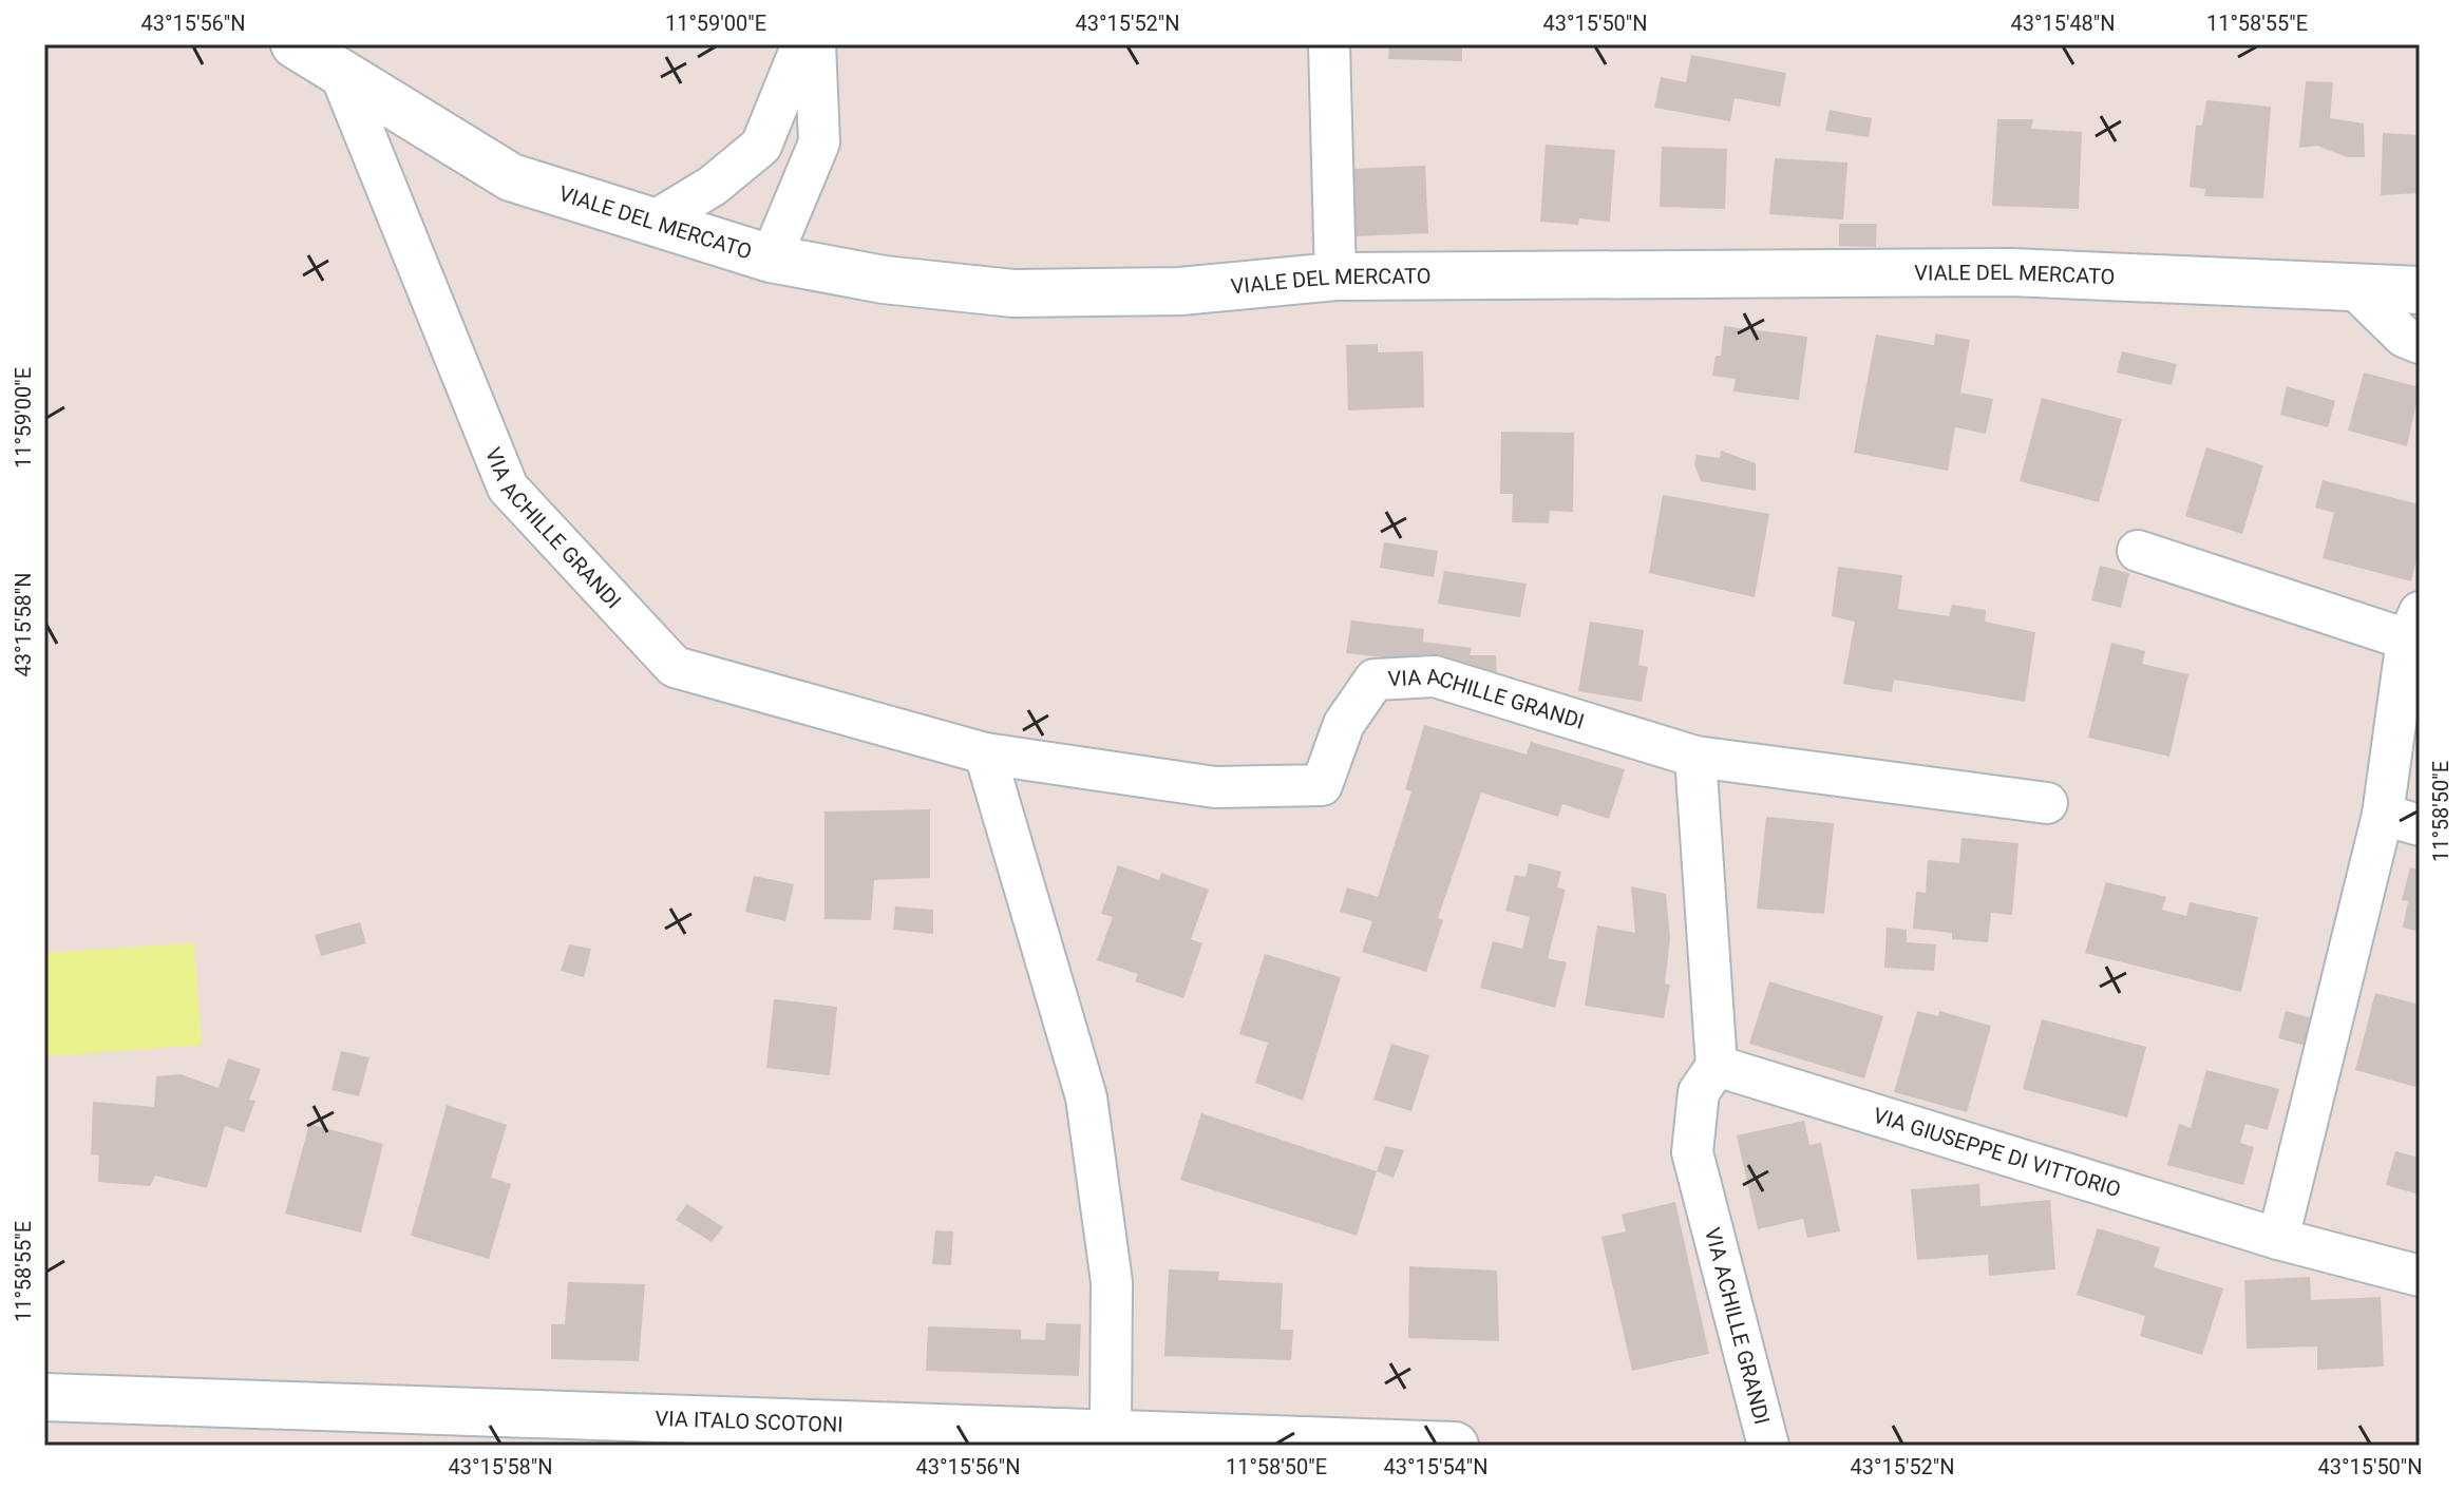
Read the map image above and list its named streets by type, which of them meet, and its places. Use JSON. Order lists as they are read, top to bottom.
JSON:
{
  "streets": {
    "main road": ["VIALE DEL MERCATO", "VIA ITALO SCOTONI"],
    "street": ["VIA ACHILLE GRANDI", "VIA GIUSEPPE DI VITTORIO"]
  },
  "crossings": [
    ["VIALE DEL MERCATO", "VIA ACHILLE GRANDI"],
    ["VIA ACHILLE GRANDI", "VIA GIUSEPPE DI VITTORIO"]
  ],
  "coordinates": [
    "43°15'56\"N",
    "11°59'00\"E",
    "43°15'52\"N",
    "43°15'50\"N",
    "43°15'48\"N",
    "11°58'55\"E",
    "43°15'58\"N",
    "11°58'50\"E",
    "43°15'54\"N"
  ]
}
